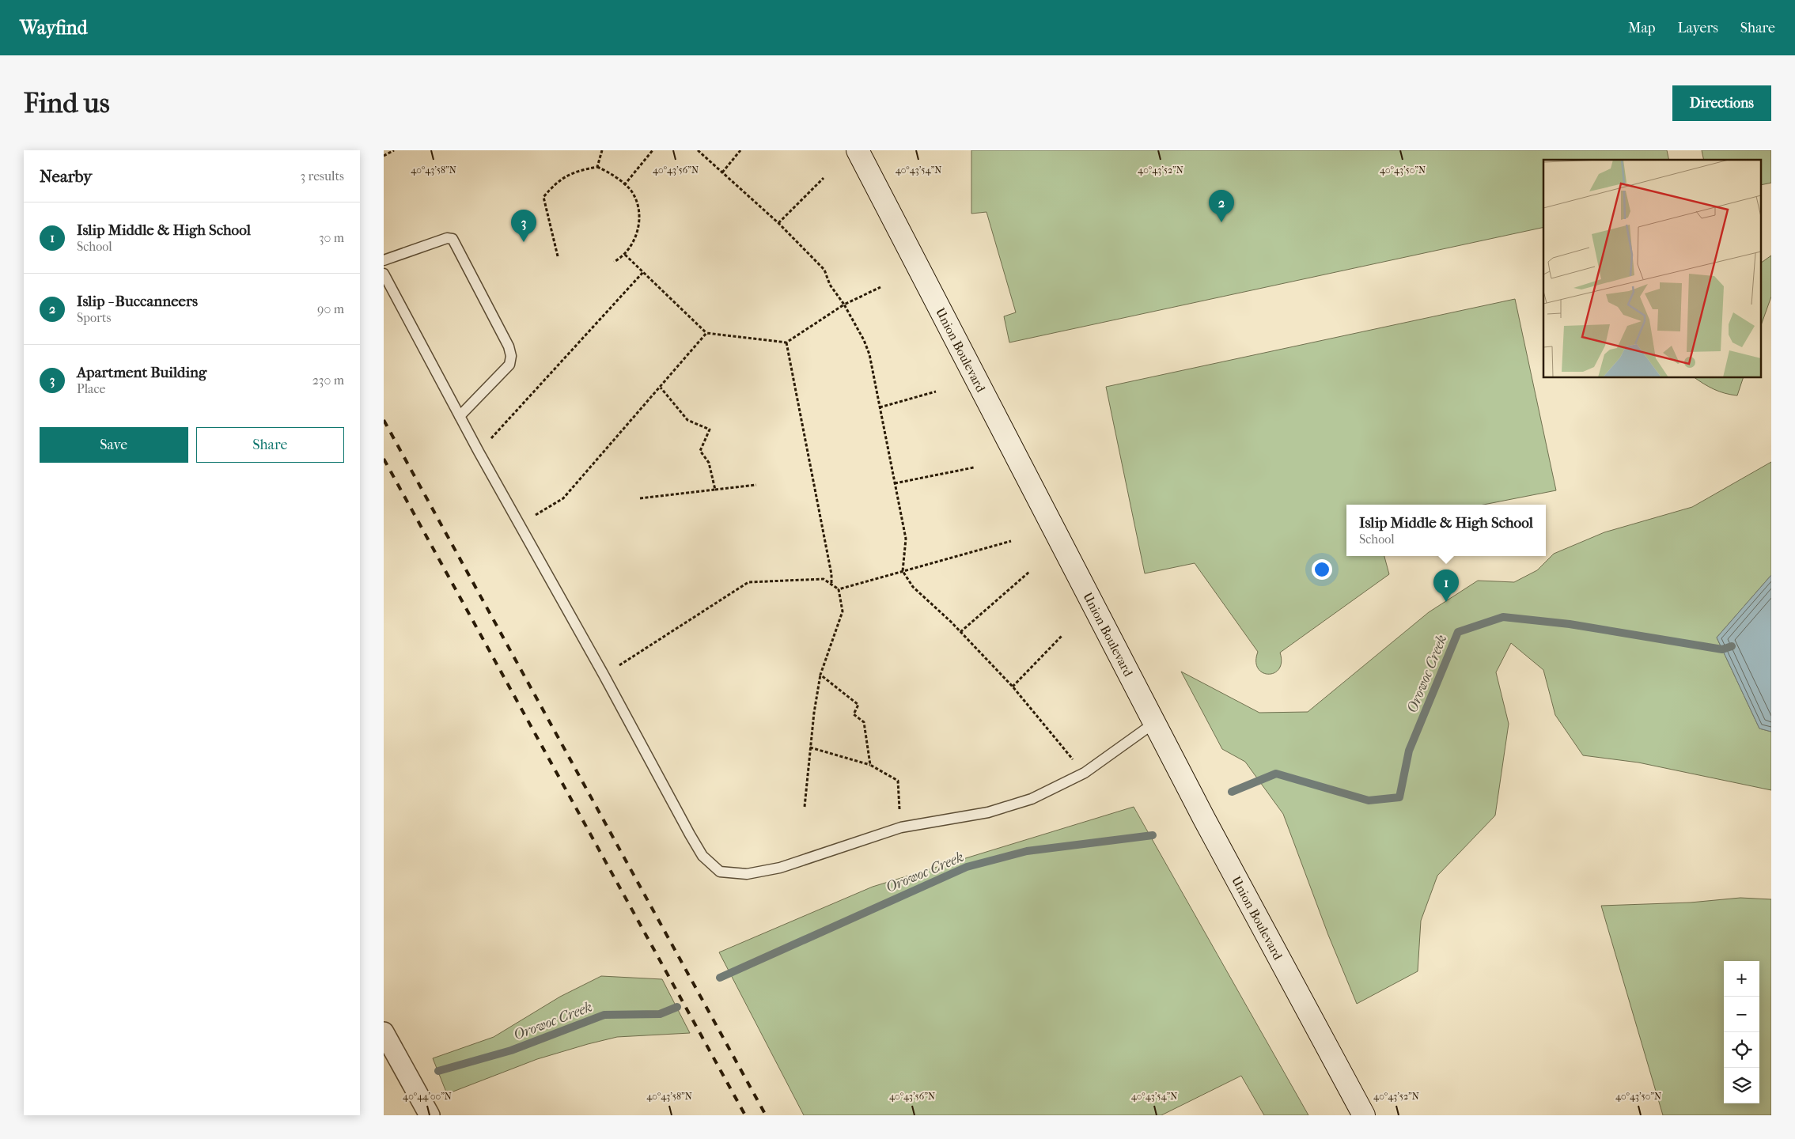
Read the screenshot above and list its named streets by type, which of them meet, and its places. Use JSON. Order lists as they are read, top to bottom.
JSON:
{
  "streets": {
    "main road": ["Union Boulevard"]
  },
  "water": ["Orowoc Creek"],
  "page": {
    "header": "Wayfind",
    "nav": ["Map", "Layers", "Share"],
    "buttons": [
      "Directions",
      ["Save", "Share"]
    ],
    "title": "Find us",
    "heading": ["Nearby", "3 results"],
    "pins": ["2", "3", "1"],
    "list": [
      {
        "mark": "1",
        "name": "Islip Middle & High School",
        "note": "School",
        "value": "30 m"
      },
      {
        "mark": "2",
        "name": "Islip - Buccanneers",
        "note": "Sports",
        "value": "90 m"
      },
      {
        "mark": "3",
        "name": "Apartment Building",
        "note": "Place",
        "value": "230 m"
      }
    ],
    "popup": ["Islip Middle & High School", "School"],
    "map_buttons": ["+", "−"]
  },
  "coordinates": [
    "40°43'58\"N",
    "40°43'56\"N",
    "40°43'54\"N",
    "40°43'52\"N",
    "40°43'50\"N",
    "40°44'00\"N"
  ]
}
